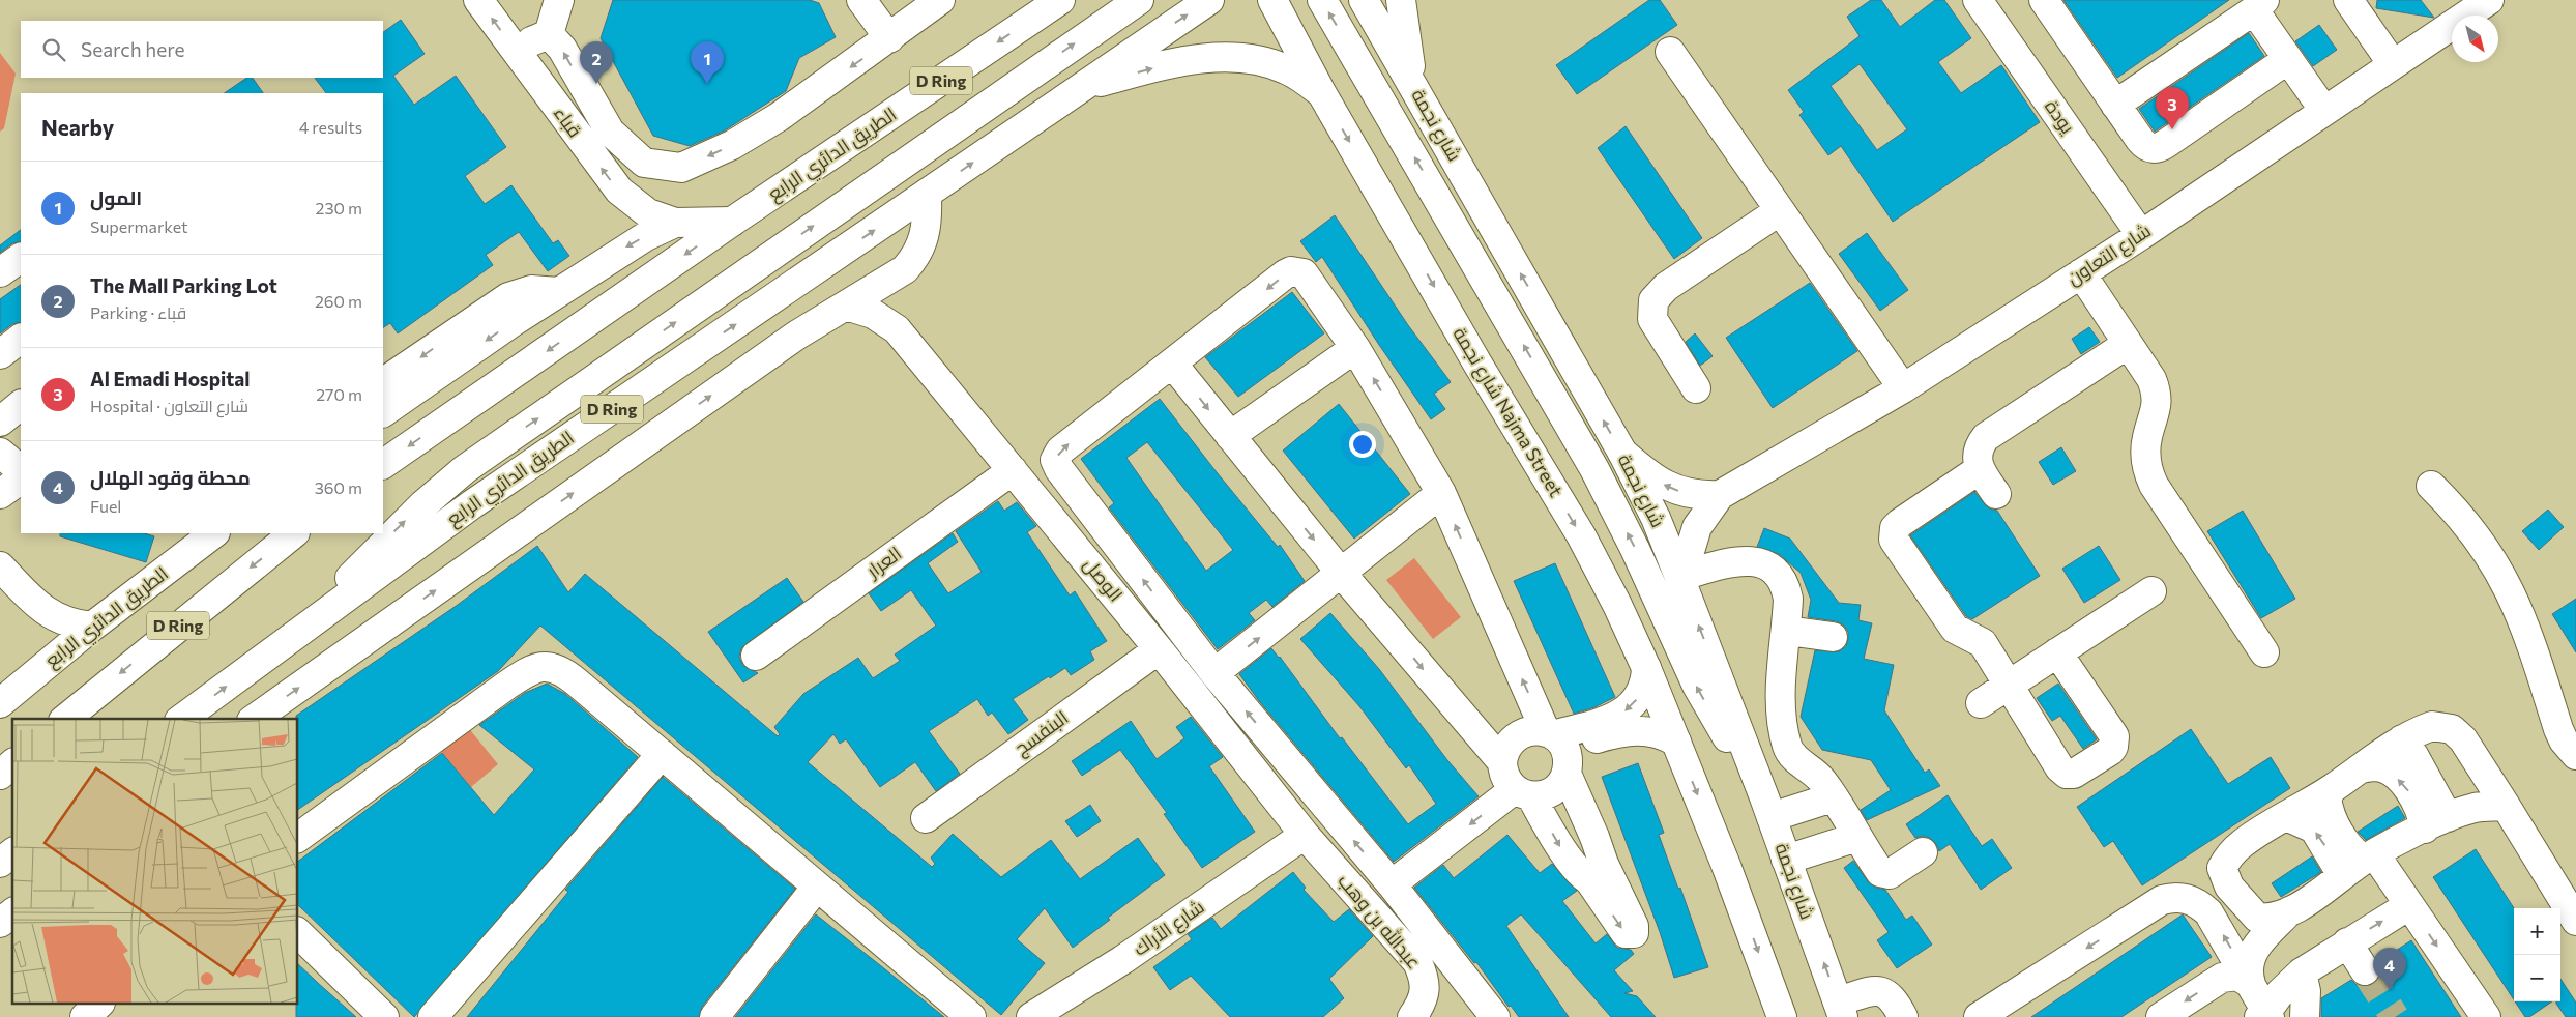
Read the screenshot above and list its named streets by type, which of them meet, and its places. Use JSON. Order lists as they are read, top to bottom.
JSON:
{
  "streets": {
    "street": [
      "D Ring",
      "يودة",
      "قباء",
      "شارع نجمة",
      "الطريق الدائري الرابع",
      "شارع التعاون",
      "شارع نجمة Najma Street",
      "العرار",
      "الوصل",
      "البنفسج",
      "عبدالله بن وهب",
      "شارع الأراك"
    ]
  },
  "crossings": [
    ["يودة", "شارع التعاون"],
    ["شارع نجمة", "شارع التعاون"],
    ["العرار", "الوصل"],
    ["الوصل", "البنفسج"],
    ["الوصل", "عبدالله بن وهب"],
    ["الوصل", "شارع الأراك"],
    ["عبدالله بن وهب", "شارع الأراك"]
  ],
  "one_way": ["قباء"],
  "north": "bottom right",
  "page": {
    "search": "Search here",
    "pins": [
      "1",
      "2",
      "3",
      "4"
    ],
    "heading": ["Nearby", "4 results"],
    "list": [
      {
        "mark": "1",
        "name": "المول",
        "note": "Supermarket",
        "value": "230 m"
      },
      {
        "mark": "2",
        "name": "The Mall Parking Lot",
        "note": "Parking · قباء",
        "value": "260 m"
      },
      {
        "mark": "3",
        "name": "Al Emadi Hospital",
        "note": "Hospital · شارع التعاون",
        "value": "270 m"
      },
      {
        "mark": "4",
        "name": "محطة وقود الهلال",
        "note": "Fuel",
        "value": "360 m"
      }
    ],
    "map_buttons": ["+", "−"]
  }
}
